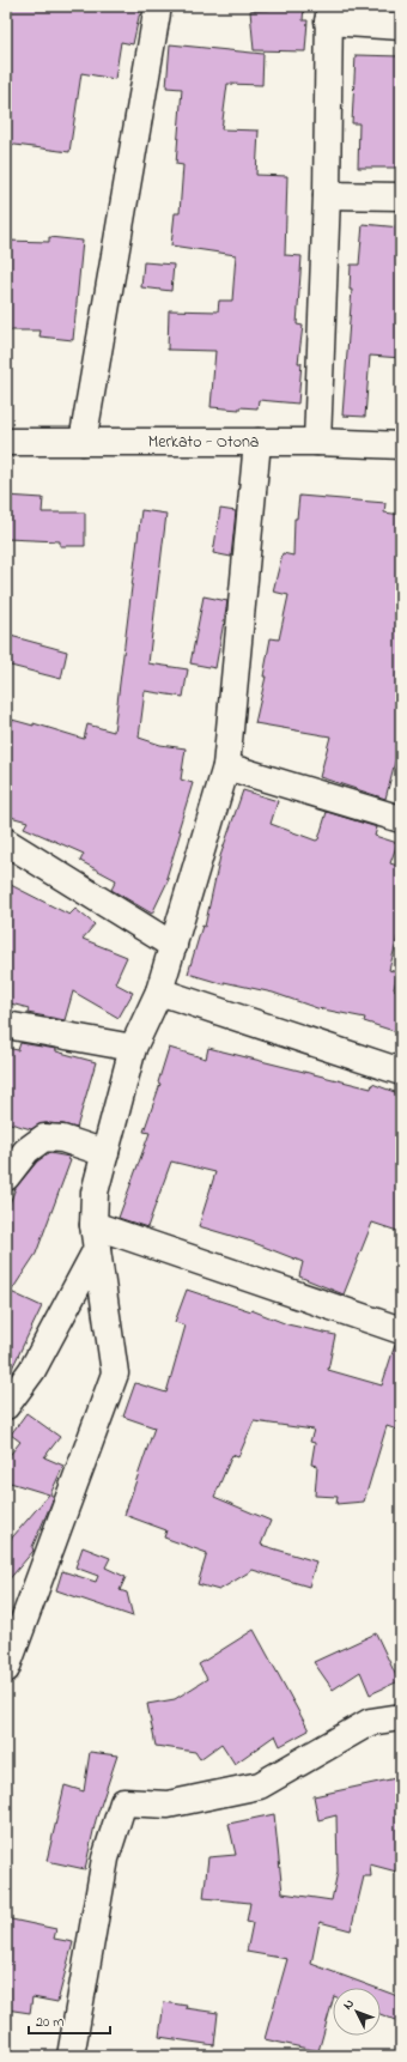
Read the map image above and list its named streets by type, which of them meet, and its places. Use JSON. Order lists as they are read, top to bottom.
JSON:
{
  "streets": {
    "street": ["Merkato - Otona"]
  },
  "scale_bar": "20 m",
  "north": "top left"
}
